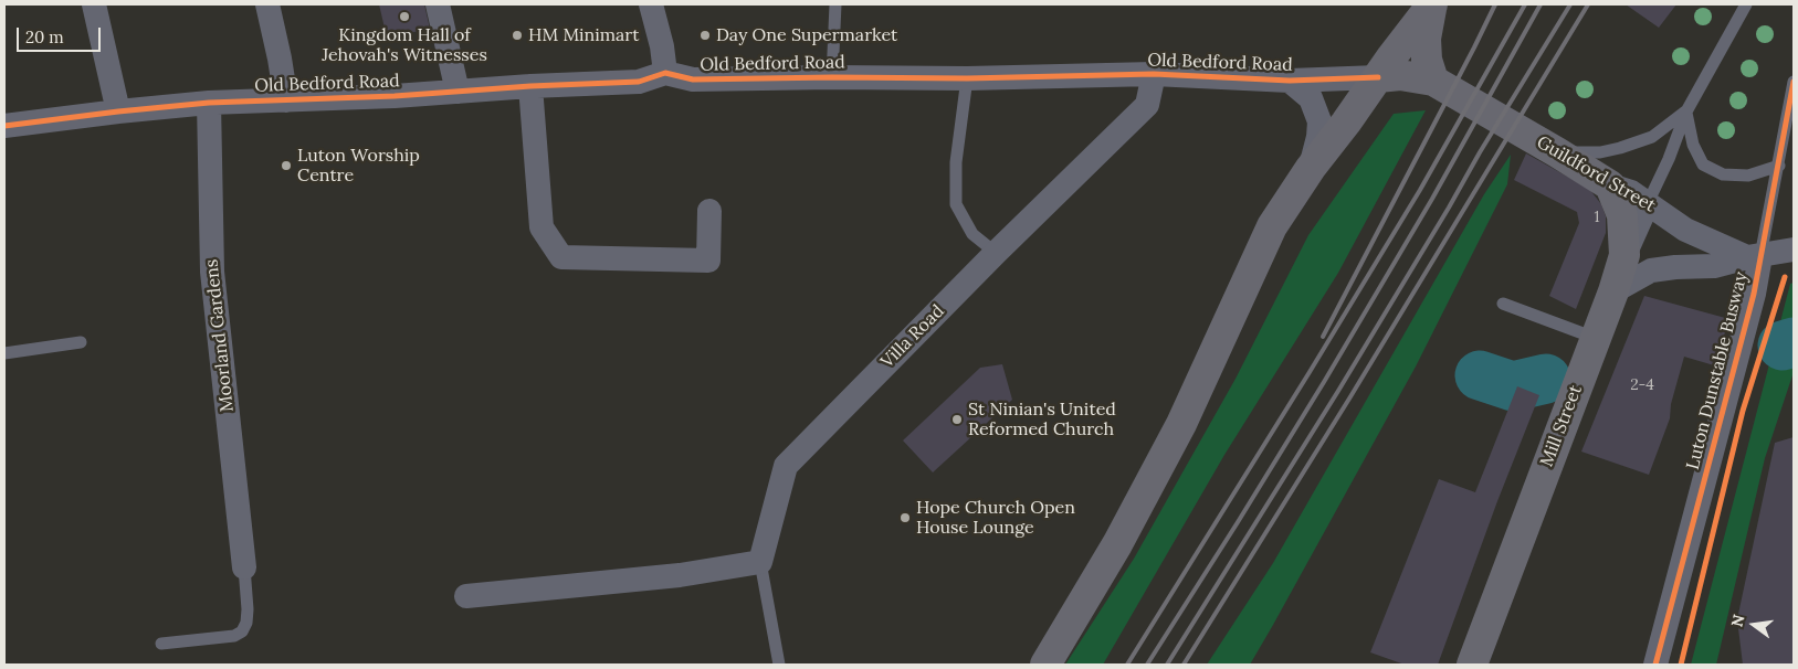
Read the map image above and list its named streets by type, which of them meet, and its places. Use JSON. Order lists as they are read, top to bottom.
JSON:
{
  "streets": {
    "highway": ["Guildford Street", "Mill Street"],
    "street": [
      "Old Bedford Road",
      "Moorland Gardens",
      "Villa Road",
      "Luton Dunstable Busway"
    ]
  },
  "crossings": [
    ["Old Bedford Road", "Moorland Gardens"],
    ["Old Bedford Road", "Villa Road"],
    ["Guildford Street", "Luton Dunstable Busway"],
    ["Guildford Street", "Mill Street"]
  ],
  "places": [
    "Kingdom Hall of Jehovah's Witnesses",
    "HM Minimart",
    "Day One Supermarket",
    "Luton Worship Centre",
    "St Ninian's United Reformed Church",
    "Hope Church Open House Lounge"
  ],
  "house_numbers": ["1", "2-4"],
  "scale_bar": "20 m",
  "north": "left"
}
